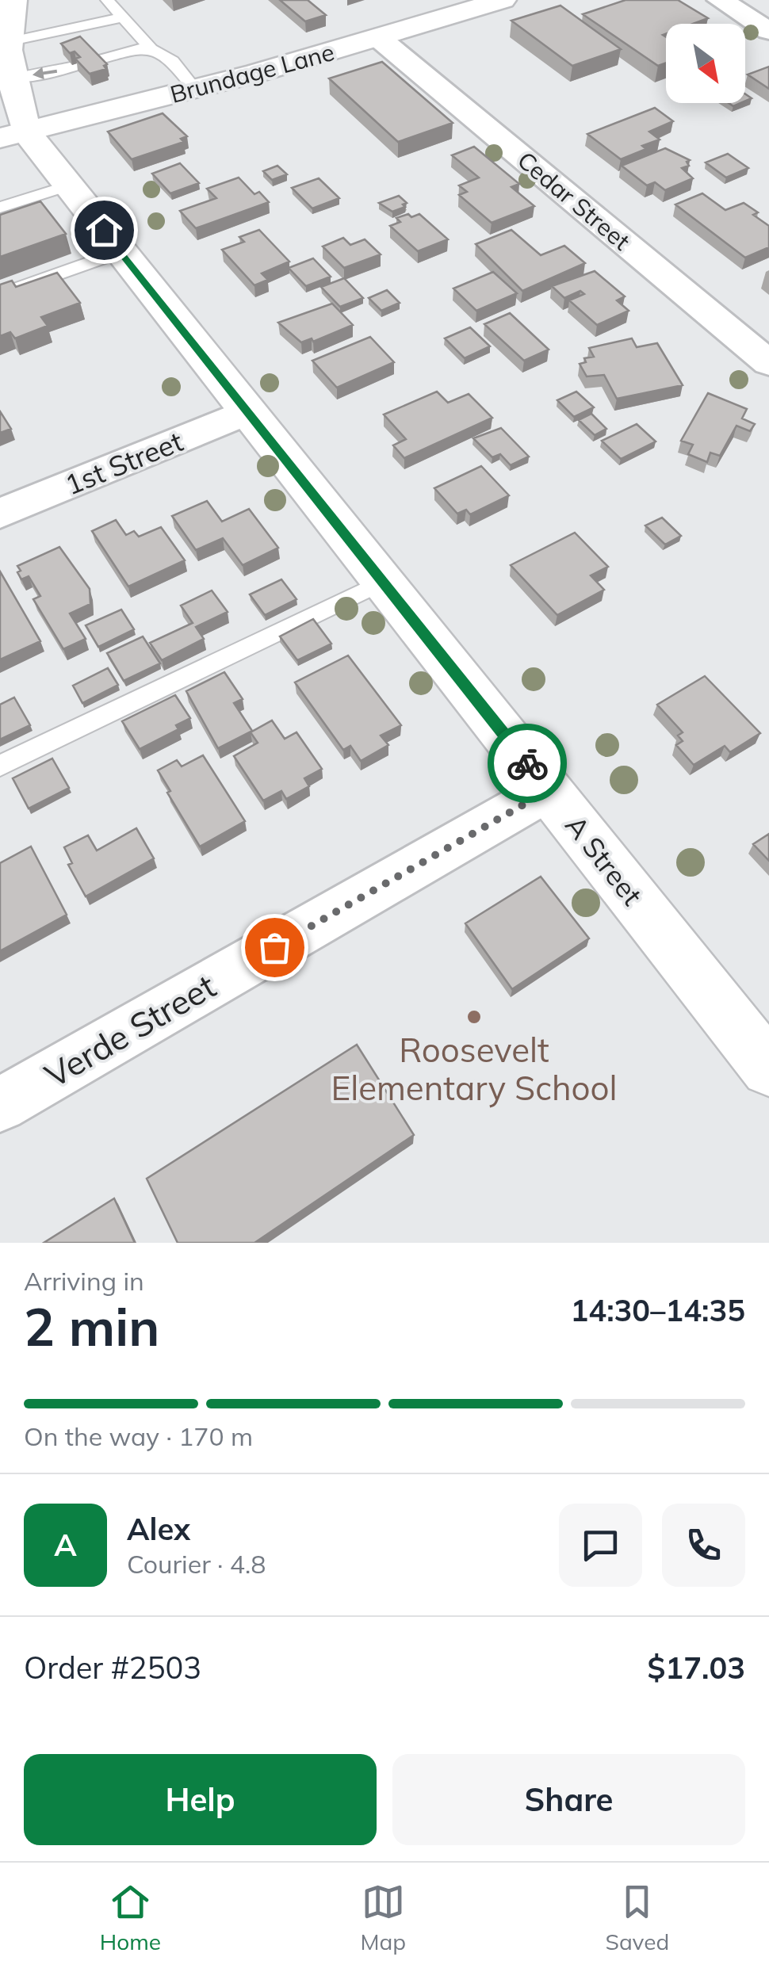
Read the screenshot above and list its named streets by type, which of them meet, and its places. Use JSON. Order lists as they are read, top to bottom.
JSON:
{
  "streets": {
    "street": [
      "Brundage Lane",
      "Cedar Street",
      "1st Street",
      "A Street",
      "Verde Street"
    ]
  },
  "crossings": [
    ["Brundage Lane", "Cedar Street"],
    ["Brundage Lane", "A Street"],
    ["1st Street", "A Street"],
    ["A Street", "Verde Street"]
  ],
  "places": ["Roosevelt Elementary School"],
  "north": "bottom right",
  "page": {
    "heading": ["2 min", "Arriving in", "14:30–14:35"],
    "panel": [
      "Alex",
      "Courier · 4.8",
      "Order #2503",
      "$17.03"
    ],
    "bar": "On the way · 170 m",
    "round": "A",
    "buttons": ["Help", "Share"],
    "tabs": ["Home", "Map", "Saved"]
  }
}
